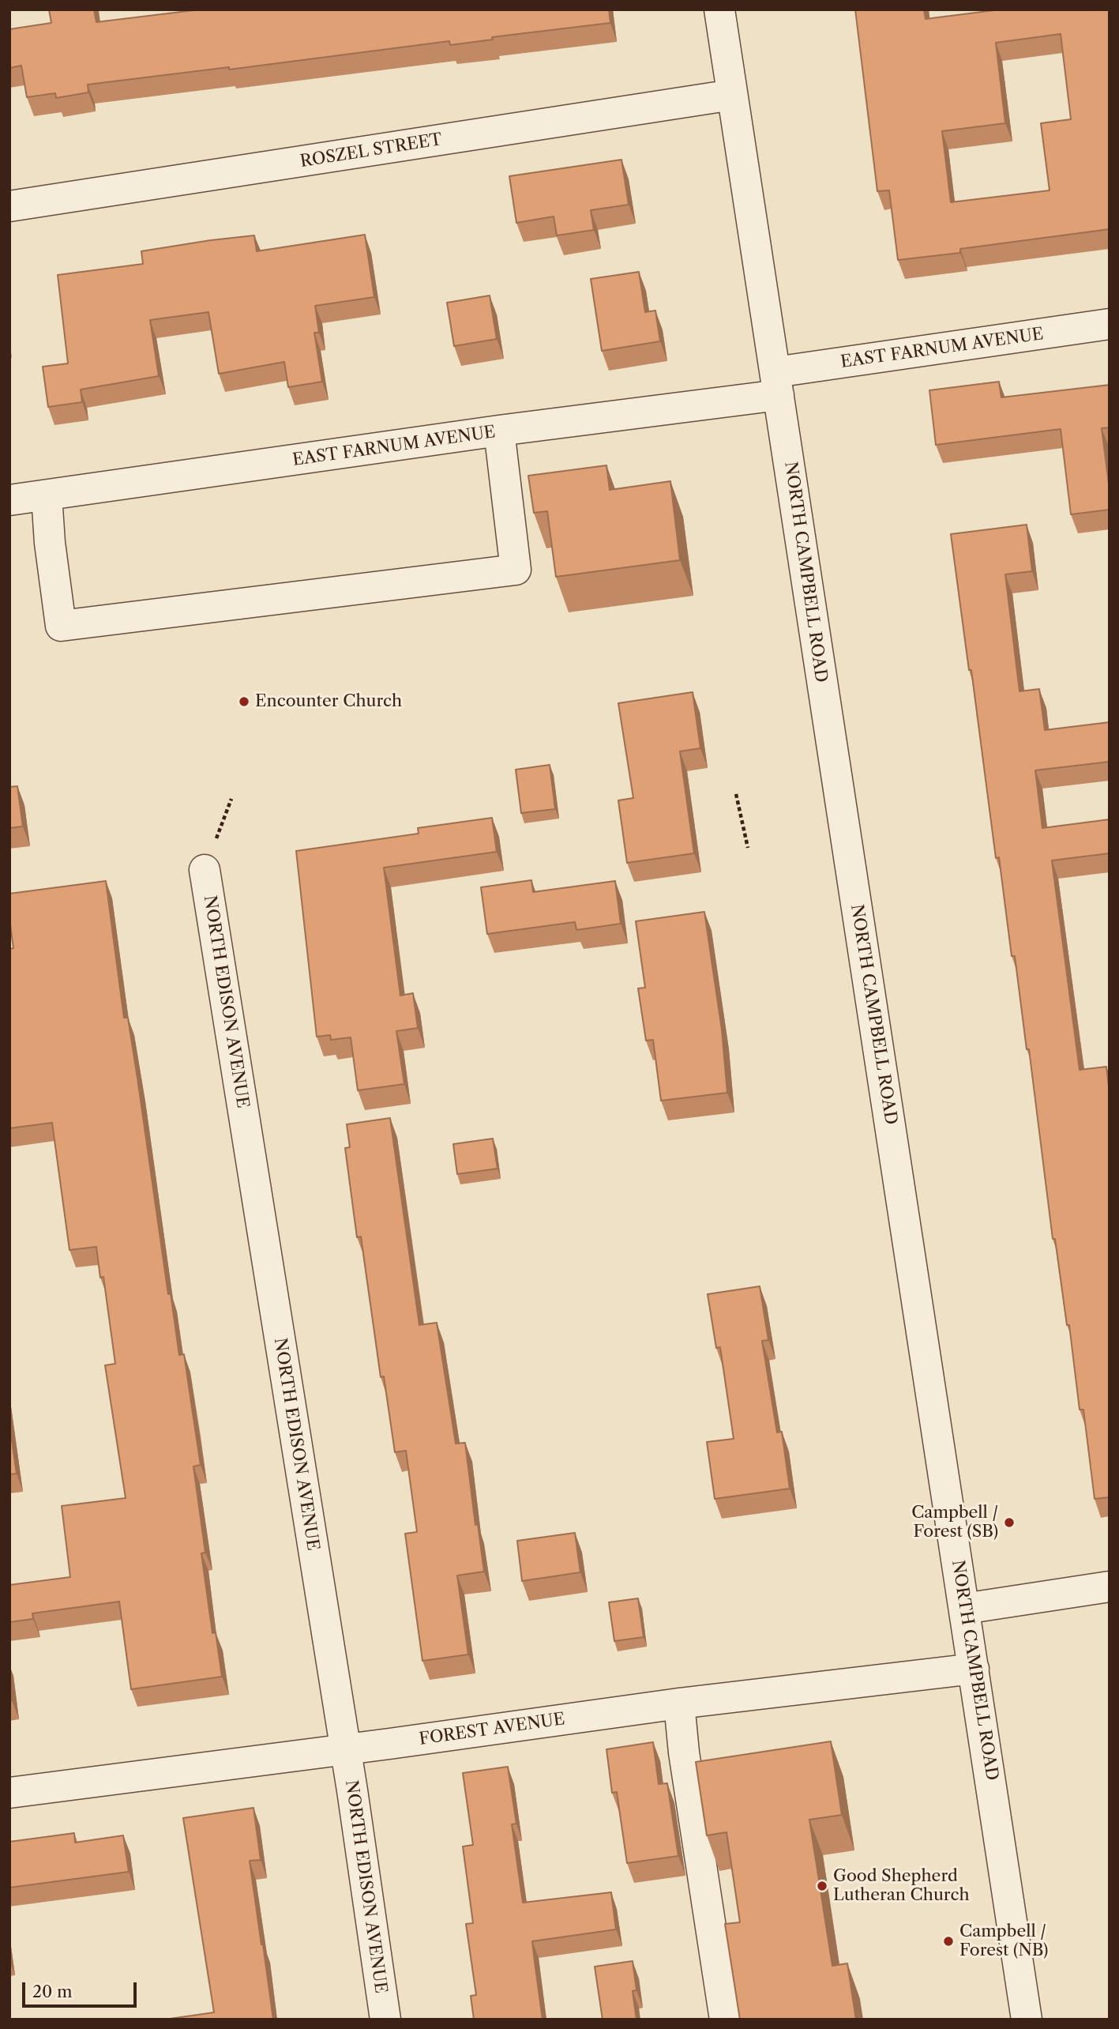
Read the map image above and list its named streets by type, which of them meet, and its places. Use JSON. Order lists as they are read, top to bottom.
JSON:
{
  "streets": {
    "street": [
      "ROSZEL STREET",
      "EAST FARNUM AVENUE",
      "NORTH CAMPBELL ROAD",
      "NORTH EDISON AVENUE",
      "FOREST AVENUE"
    ]
  },
  "crossings": [
    ["ROSZEL STREET", "NORTH CAMPBELL ROAD"],
    ["EAST FARNUM AVENUE", "NORTH CAMPBELL ROAD"],
    ["NORTH CAMPBELL ROAD", "FOREST AVENUE"],
    ["NORTH EDISON AVENUE", "FOREST AVENUE"]
  ],
  "places": [
    "Encounter Church",
    "Campbell / Forest (SB)",
    "Good Shepherd Lutheran Church",
    "Campbell / Forest (NB)"
  ],
  "scale_bar": "20 m"
}
